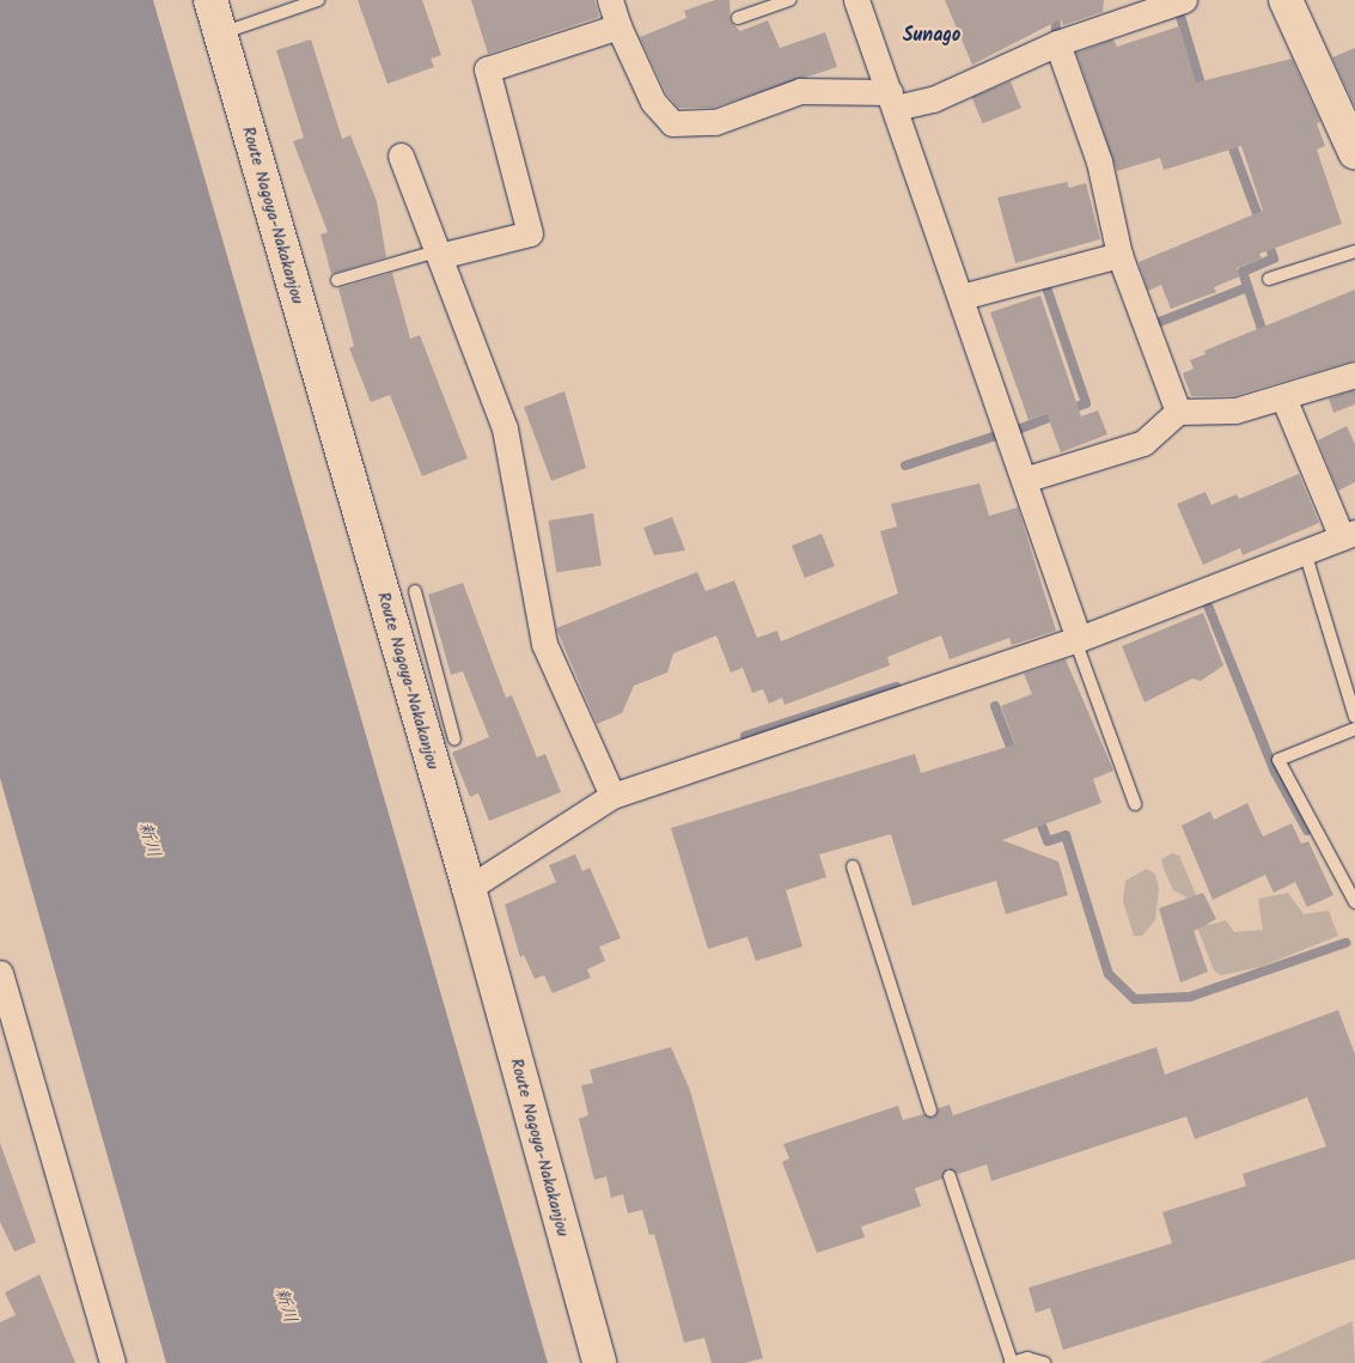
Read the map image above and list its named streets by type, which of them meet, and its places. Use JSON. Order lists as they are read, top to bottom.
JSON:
{
  "streets": {
    "main road": ["Route Nagoya-Nakakanjou"]
  },
  "districts": ["Sunago"],
  "water": ["新川"]
}
